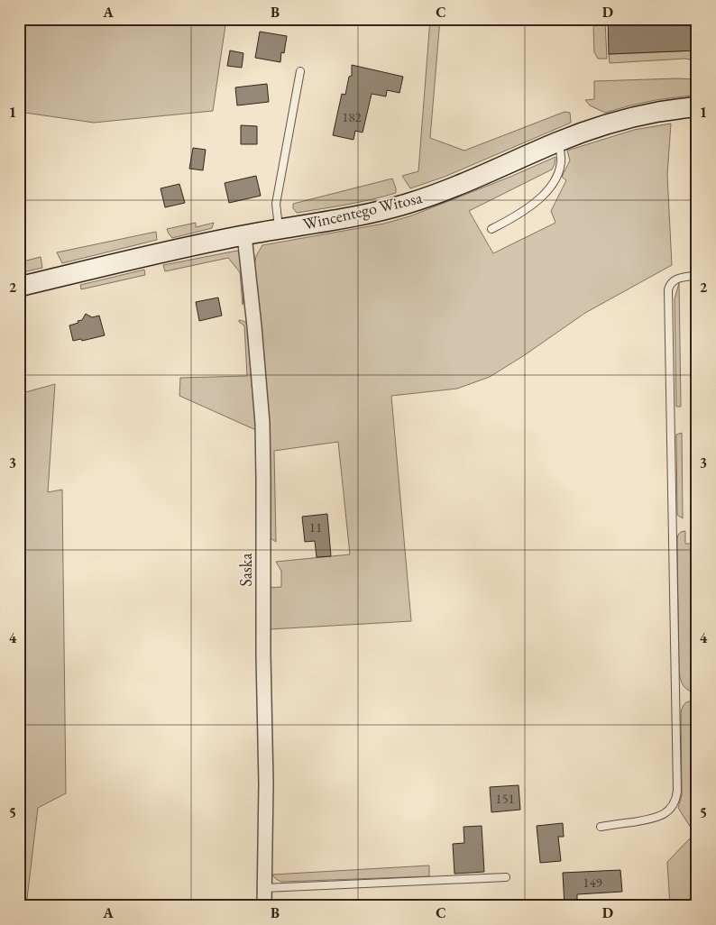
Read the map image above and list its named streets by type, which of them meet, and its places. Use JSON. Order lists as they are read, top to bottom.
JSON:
{
  "streets": {
    "street": ["Wincentego Witosa", "Saska"]
  },
  "crossings": [
    ["Wincentego Witosa", "Saska"]
  ],
  "house_numbers": [
    "182",
    "11",
    "151",
    "149"
  ],
  "grid": {
    "columns": [
      "A",
      "B",
      "C",
      "D"
    ],
    "rows": [
      "1",
      "2",
      "3",
      "4",
      "5"
    ]
  }
}
